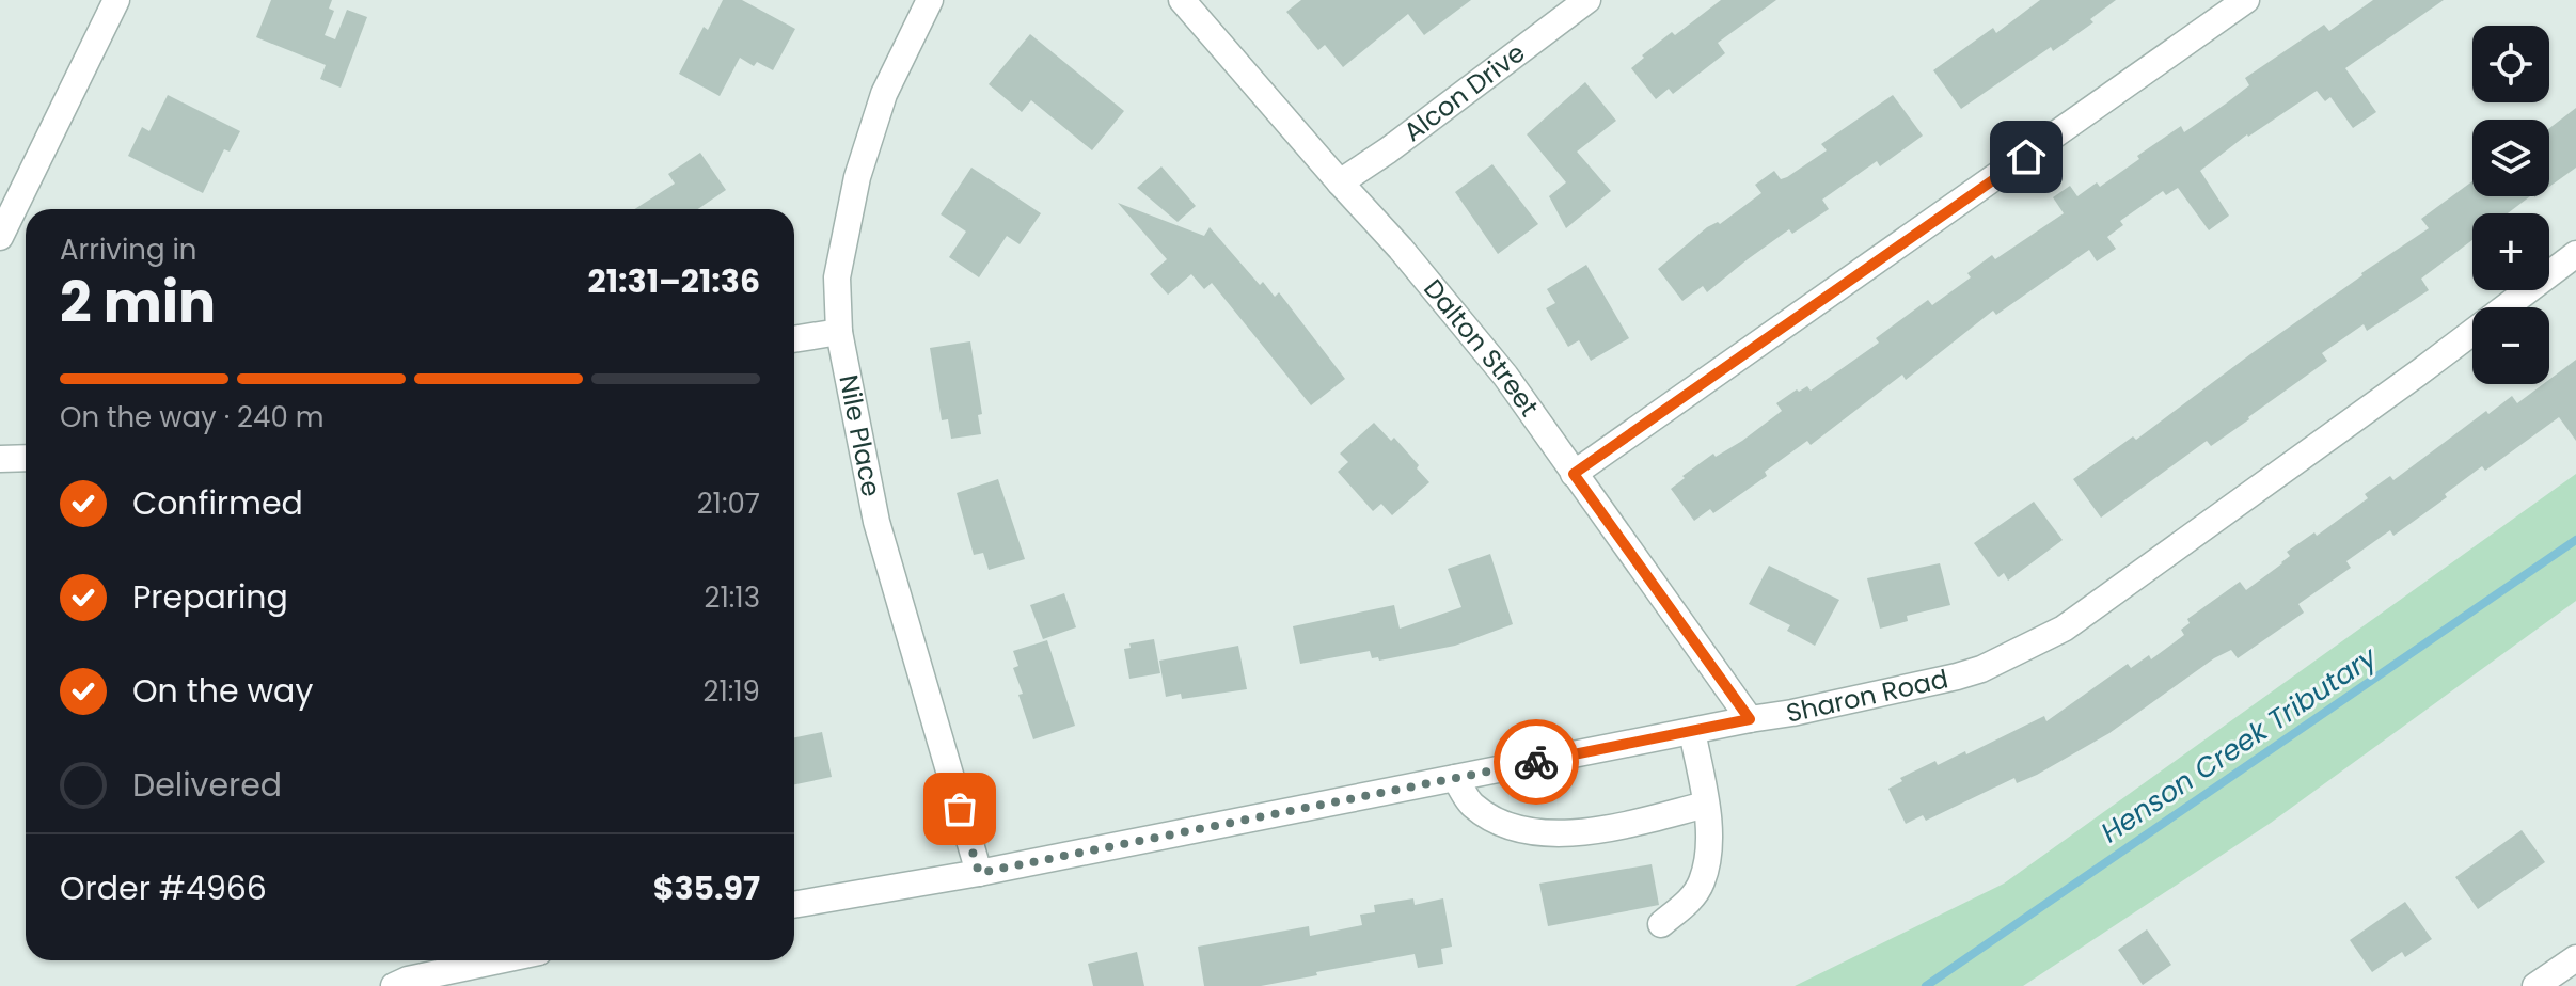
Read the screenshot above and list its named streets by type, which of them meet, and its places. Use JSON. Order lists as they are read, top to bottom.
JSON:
{
  "streets": {
    "street": [
      "Alcon Drive",
      "Dalton Street",
      "Nile Place",
      "Sharon Road"
    ]
  },
  "crossings": [
    ["Alcon Drive", "Dalton Street"],
    ["Dalton Street", "Sharon Road"],
    ["Nile Place", "Sharon Road"]
  ],
  "water": ["Henson Creek Tributary"],
  "page": {
    "map_buttons": ["+", "−"],
    "heading": ["2 min", "Arriving in", "21:31–21:36"],
    "panel": ["Order #4966", "$35.97"],
    "bar": "On the way · 240 m",
    "list": [
      ["Confirmed", "21:07"],
      ["Preparing", "21:13"],
      ["On the way", "21:19"],
      "Delivered"
    ]
  }
}
